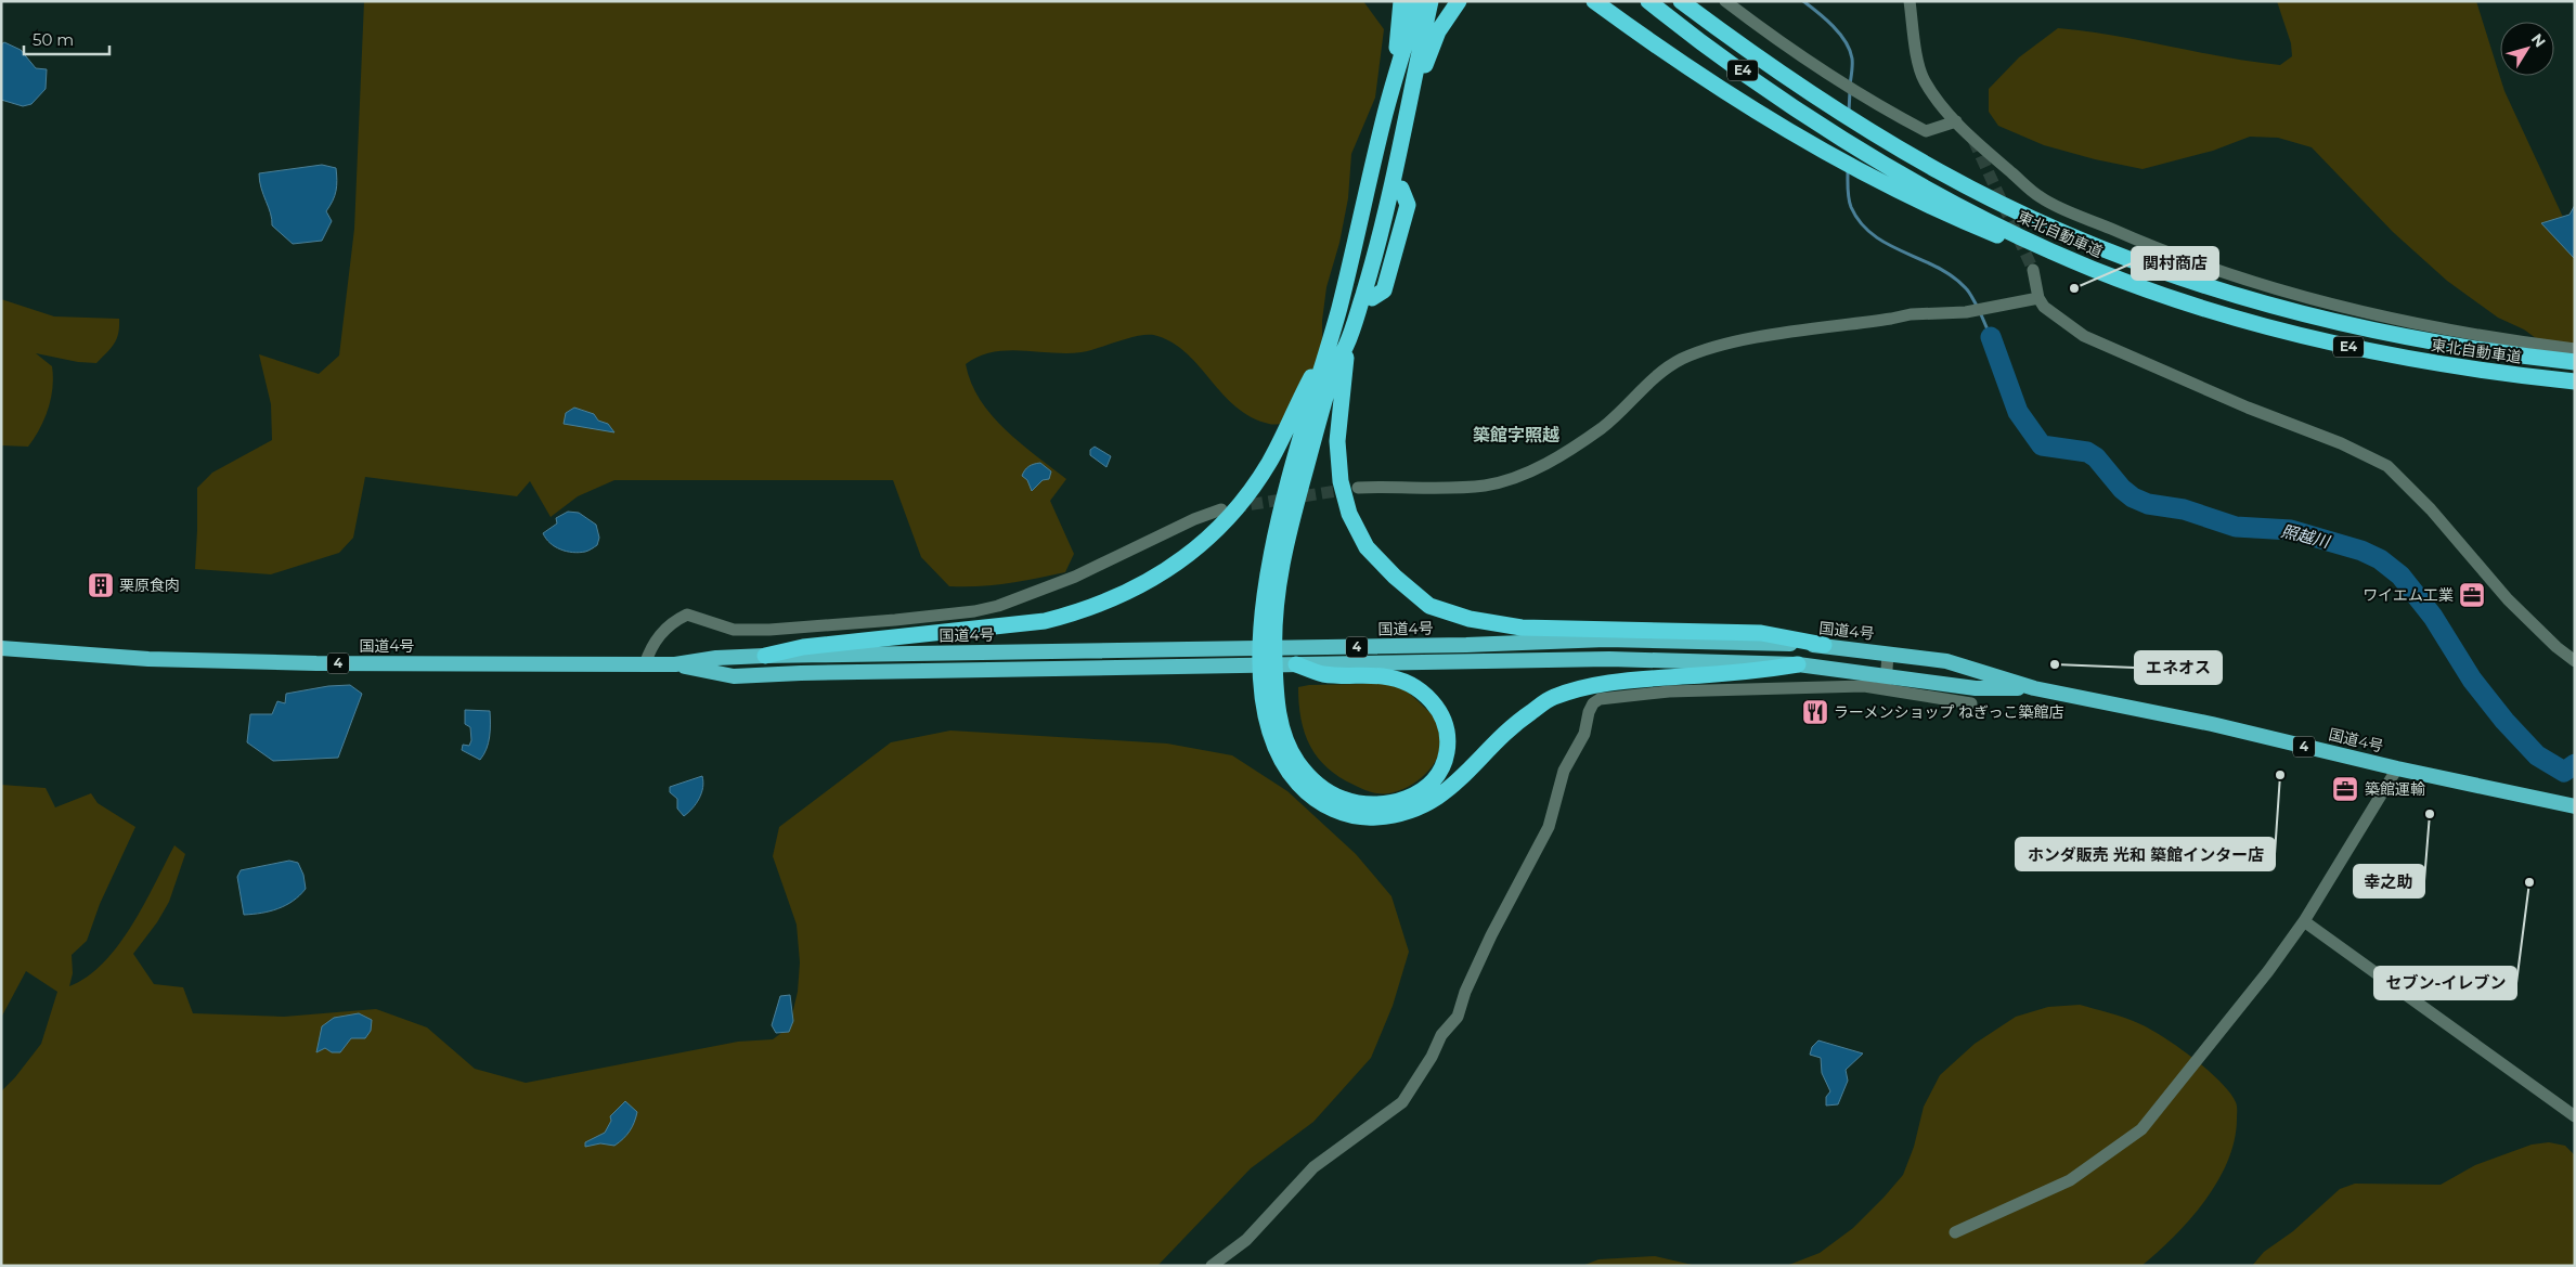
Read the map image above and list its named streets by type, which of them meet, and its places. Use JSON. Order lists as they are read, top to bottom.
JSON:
{
  "streets": {
    "highway": [
      "E4",
      "東北自動車道",
      "国道4号",
      "4"
    ]
  },
  "crossings": [
    ["E4", "東北自動車道"]
  ],
  "districts": ["築館字照越"],
  "water": ["照越川"],
  "places": {
    "other": [
      "関村商店",
      "エネオス",
      "ホンダ販売 光和 築館インター店",
      "幸之助",
      "セブン-イレブン"
    ],
    "building": ["栗原食肉"],
    "office": ["ワイエム工業", "築館運輸"],
    "restaurant": ["ラーメンショップ ねぎっこ築館店"]
  },
  "scale_bar": "50 m",
  "north": "top right"
}
